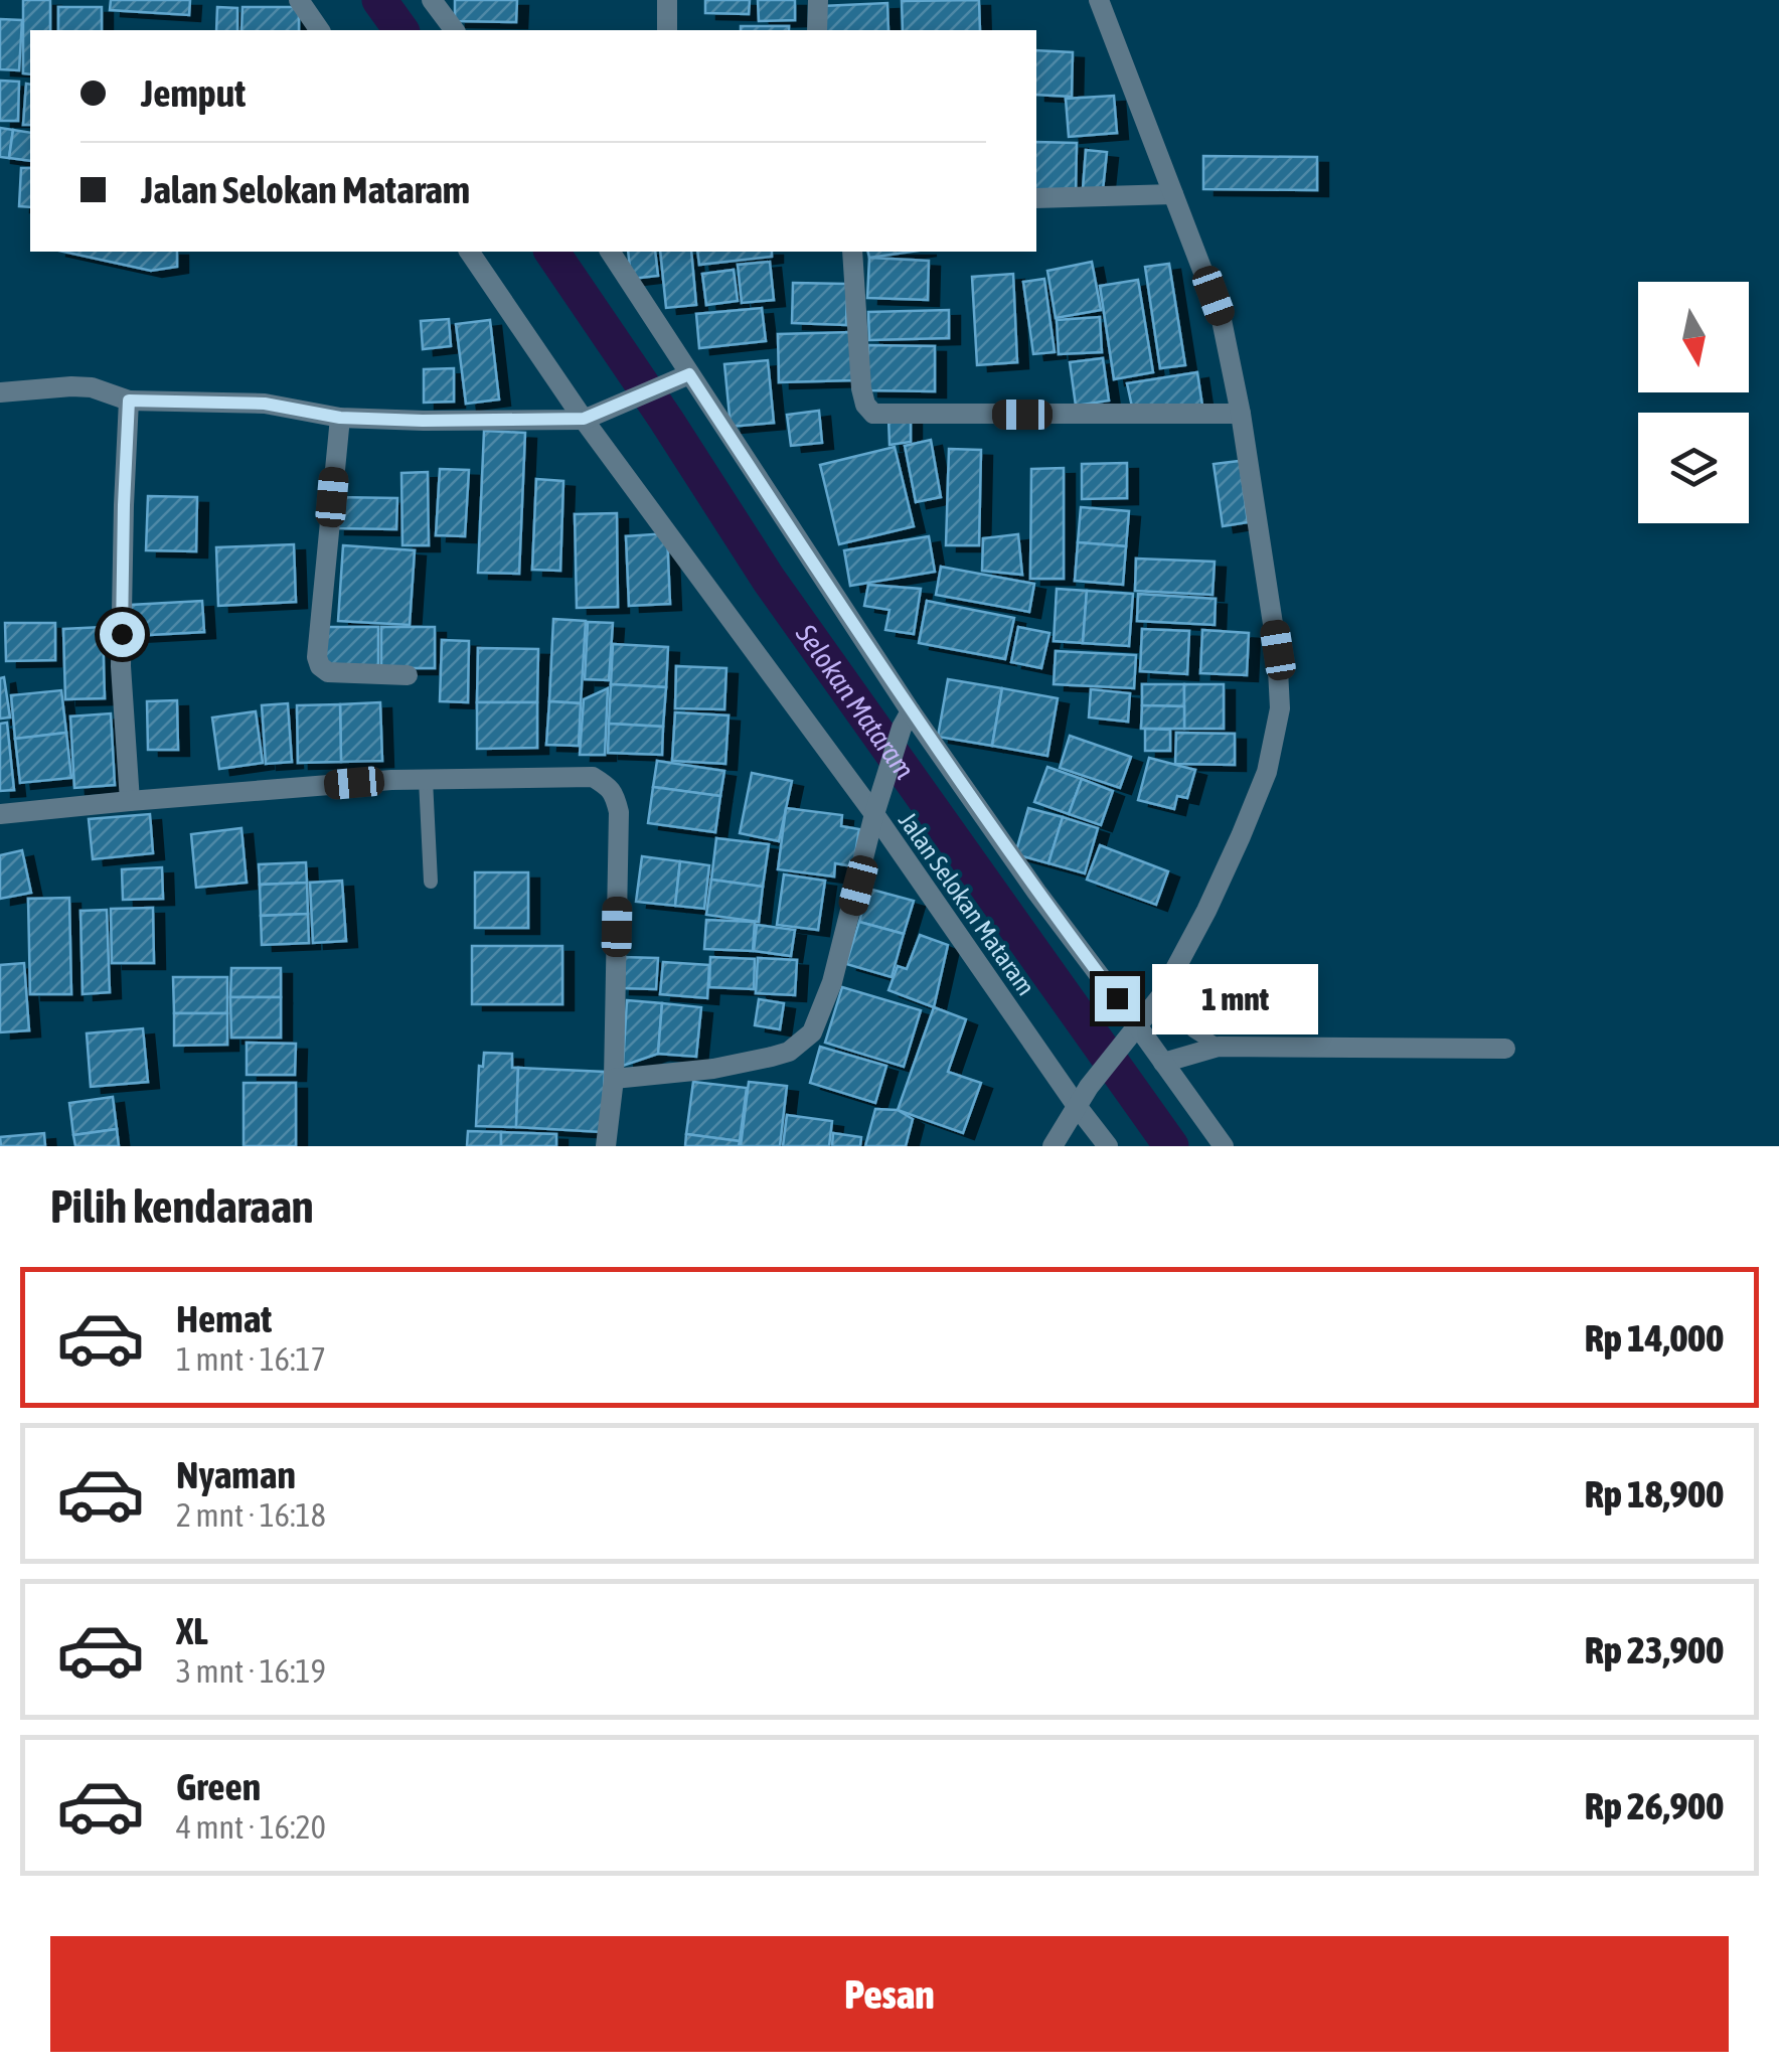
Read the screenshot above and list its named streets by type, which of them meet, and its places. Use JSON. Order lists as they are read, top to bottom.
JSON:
{
  "streets": {
    "street": ["Jalan Selokan Mataram"]
  },
  "water": ["Selokan Mataram"],
  "north": "bottom",
  "page": {
    "banner": ["Jemput", "Jalan Selokan Mataram"],
    "bubble": "1 mnt",
    "heading": "Pilih kendaraan",
    "list": [
      {
        "name": "Hemat",
        "note": "1 mnt · 16:17",
        "value": "Rp 14,000"
      },
      {
        "name": "Nyaman",
        "note": "2 mnt · 16:18",
        "value": "Rp 18,900"
      },
      {
        "name": "XL",
        "note": "3 mnt · 16:19",
        "value": "Rp 23,900"
      },
      {
        "name": "Green",
        "note": "4 mnt · 16:20",
        "value": "Rp 26,900"
      }
    ],
    "buttons": "Pesan"
  }
}
